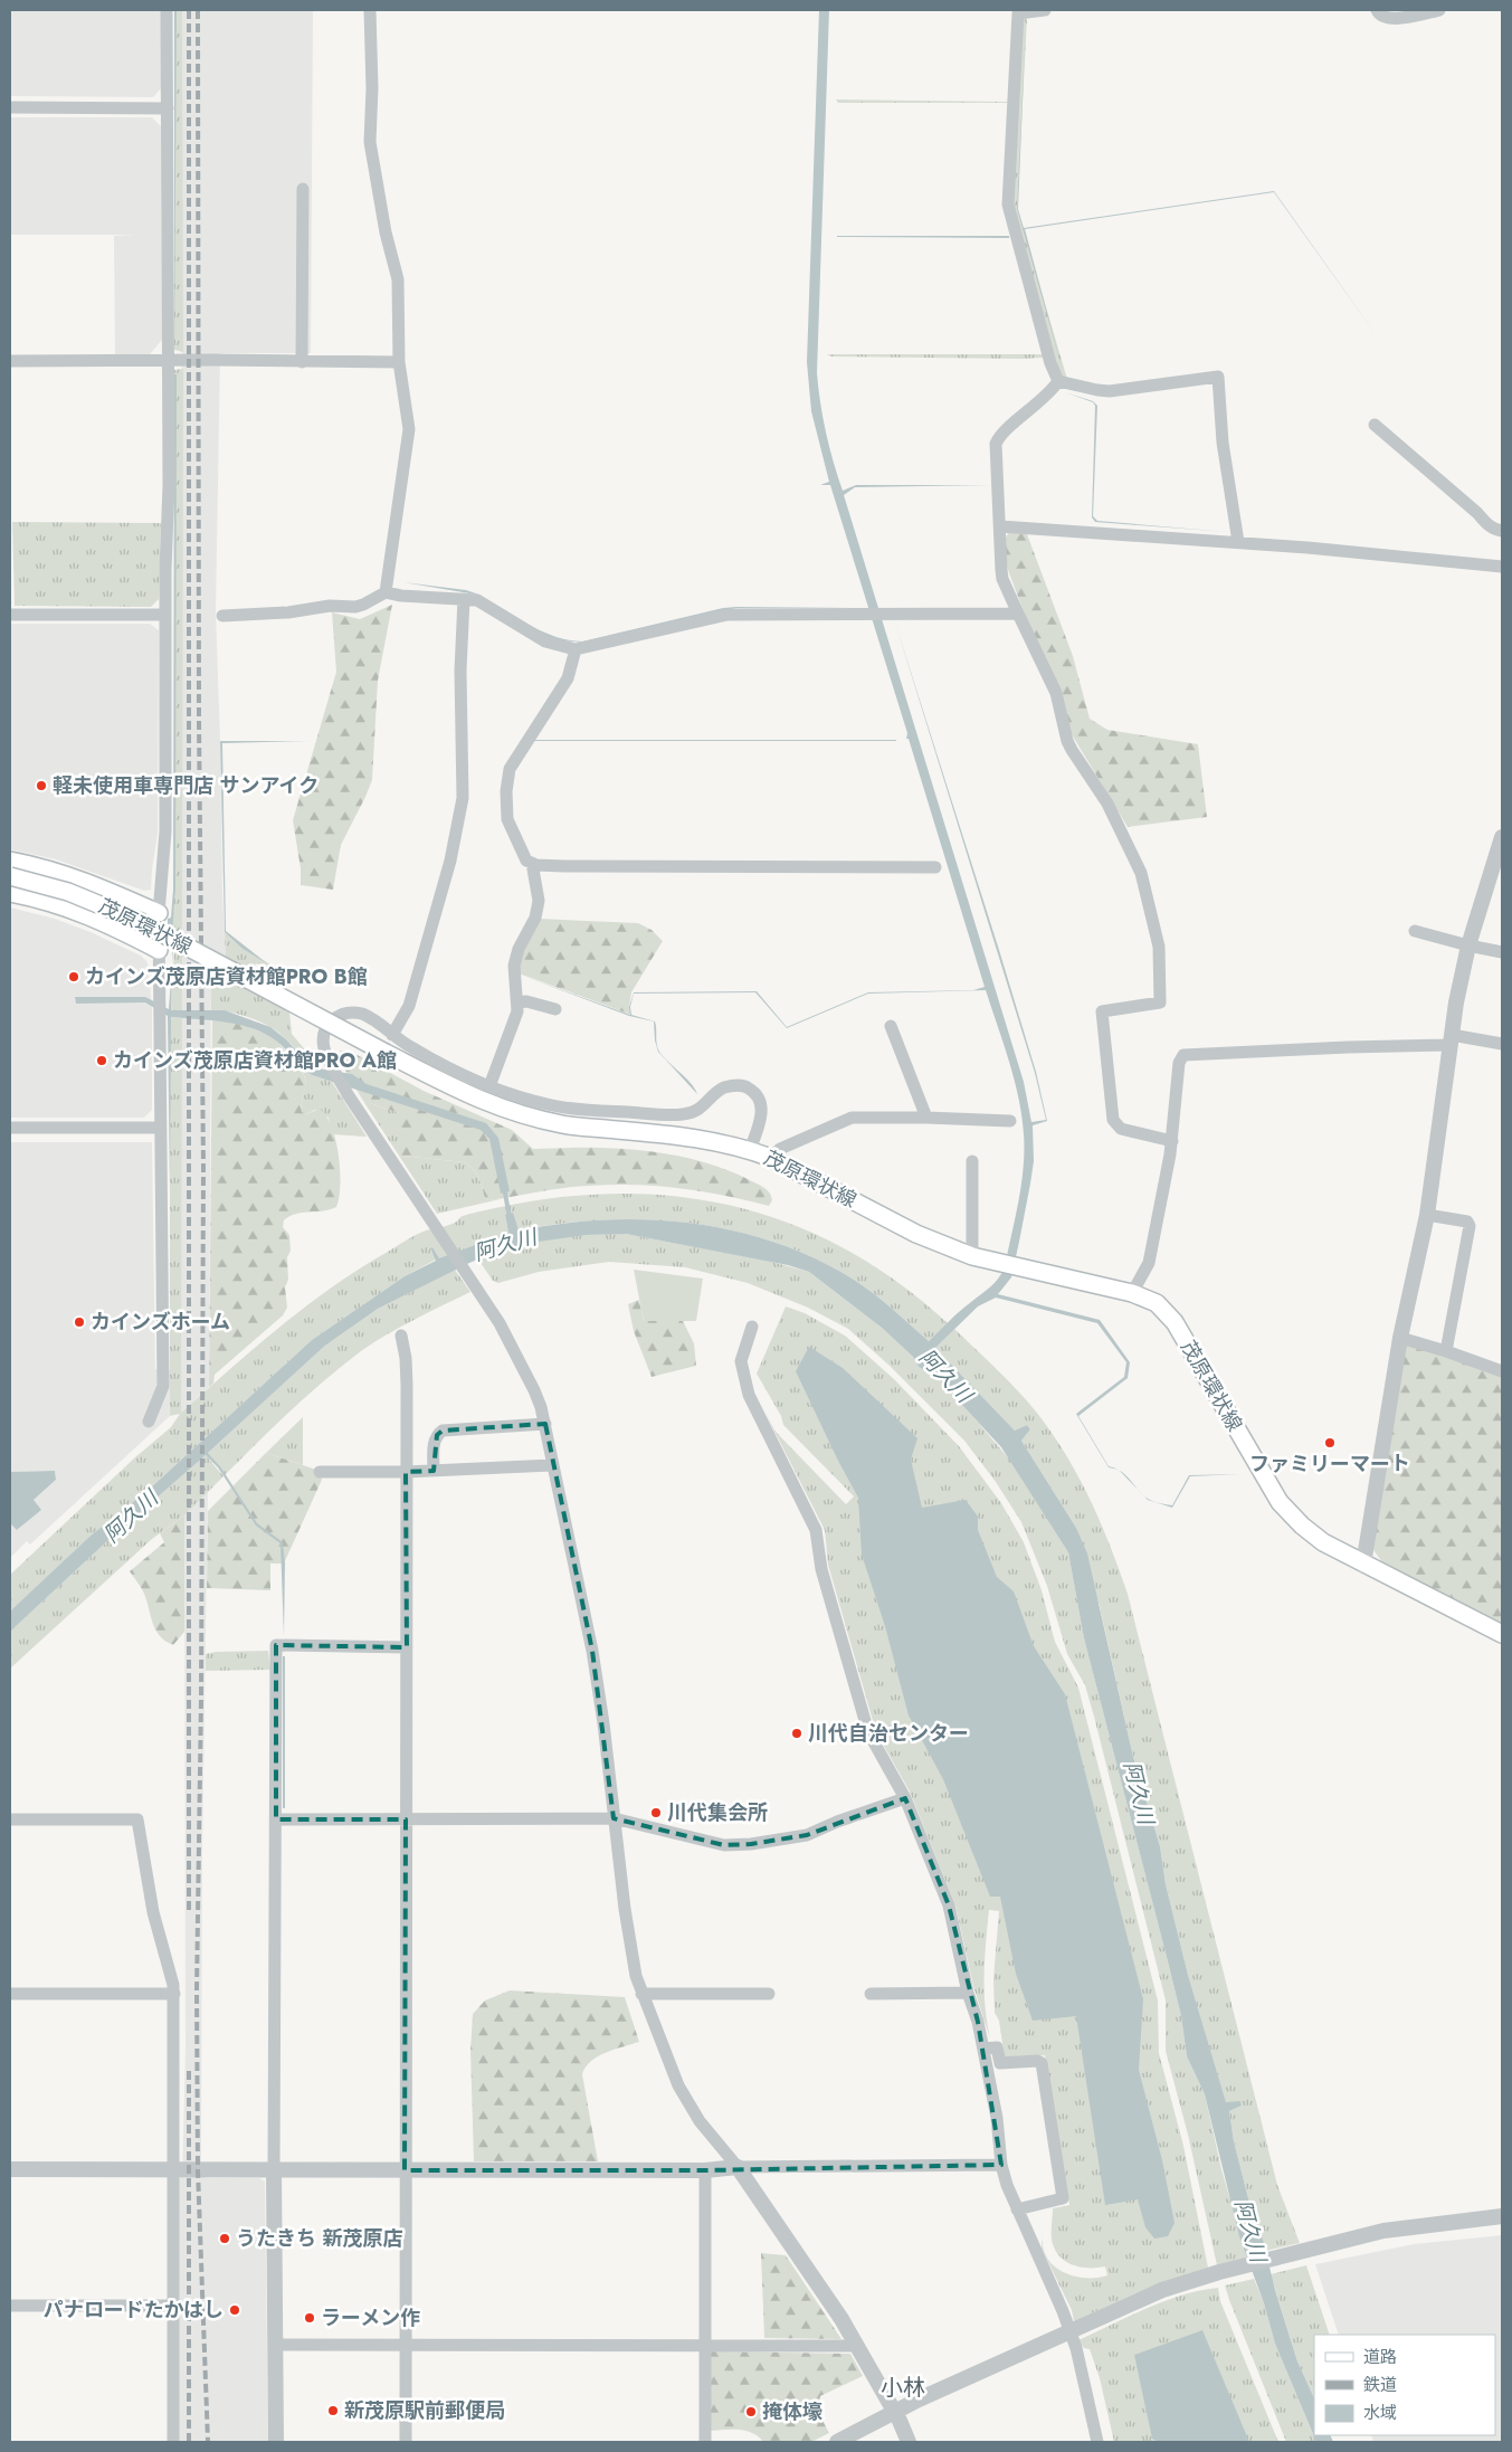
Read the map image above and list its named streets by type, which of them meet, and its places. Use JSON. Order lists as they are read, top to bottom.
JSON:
{
  "streets": {
    "main road": ["茂原環状線"]
  },
  "districts": ["小林"],
  "water": ["阿久川"],
  "places": [
    "軽未使用車専門店 サンアイク",
    "カインズ茂原店資材館PRO B館",
    "カインズ茂原店資材館PRO A館",
    "カインズホーム",
    "ファミリーマート",
    "川代自治センター",
    "川代集会所",
    "うたきち 新茂原店",
    "パナロードたかはし",
    "ラーメン作",
    "新茂原駅前郵便局",
    "掩体壕"
  ],
  "legend": ["道路", "鉄道", "水域"]
}
